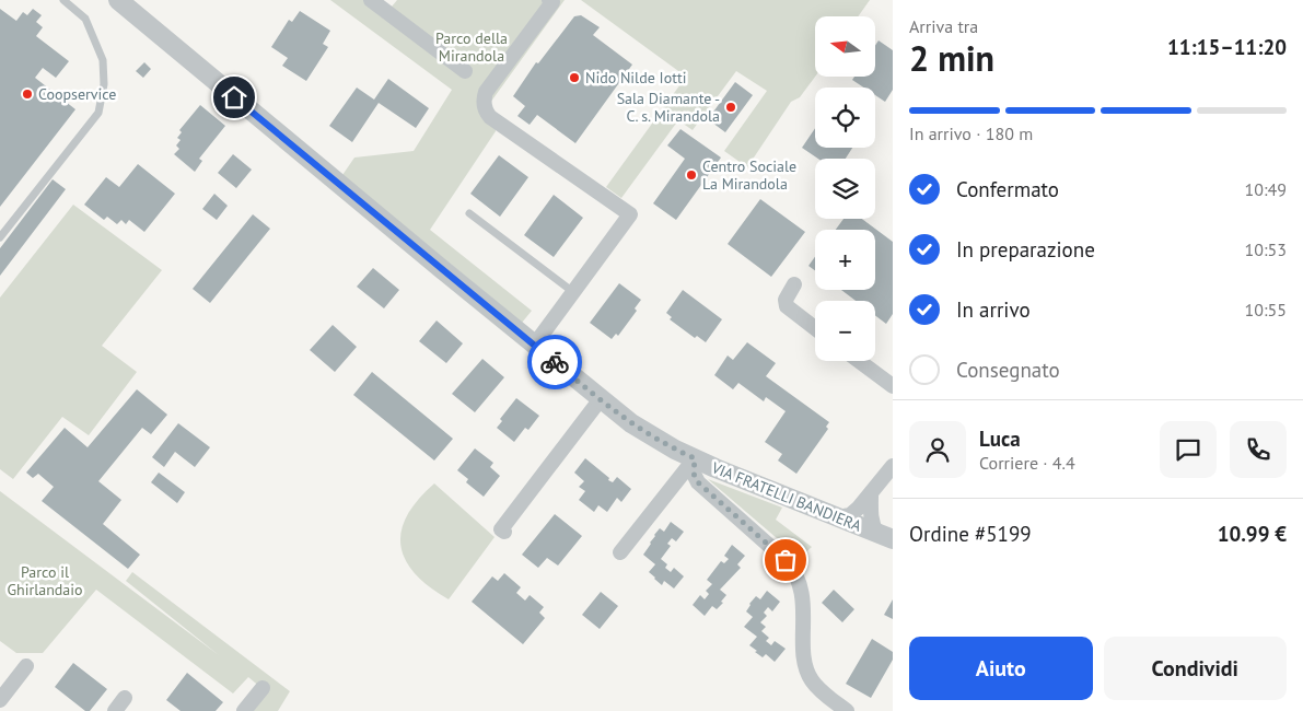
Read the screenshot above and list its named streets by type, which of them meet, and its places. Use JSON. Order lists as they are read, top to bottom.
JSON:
{
  "streets": {
    "street": ["VIA FRATELLI BANDIERA"]
  },
  "parks": ["Parco della Mirandola", "Parco il Ghirlandaio"],
  "places": [
    "Nido Nilde Iotti",
    "Coopservice",
    "Sala Diamante - C. s. Mirandola",
    "Centro Sociale La Mirandola"
  ],
  "north": "left",
  "page": {
    "heading": ["2 min", "Arriva tra", "11:15–11:20"],
    "panel": [
      "Luca",
      "Corriere · 4.4",
      "Ordine #5199",
      "10.99 €"
    ],
    "map_buttons": ["+", "−"],
    "bar": "In arrivo · 180 m",
    "list": [
      ["Confermato", "10:49"],
      ["In preparazione", "10:53"],
      ["In arrivo", "10:55"],
      "Consegnato"
    ],
    "buttons": ["Aiuto", "Condividi"]
  }
}
